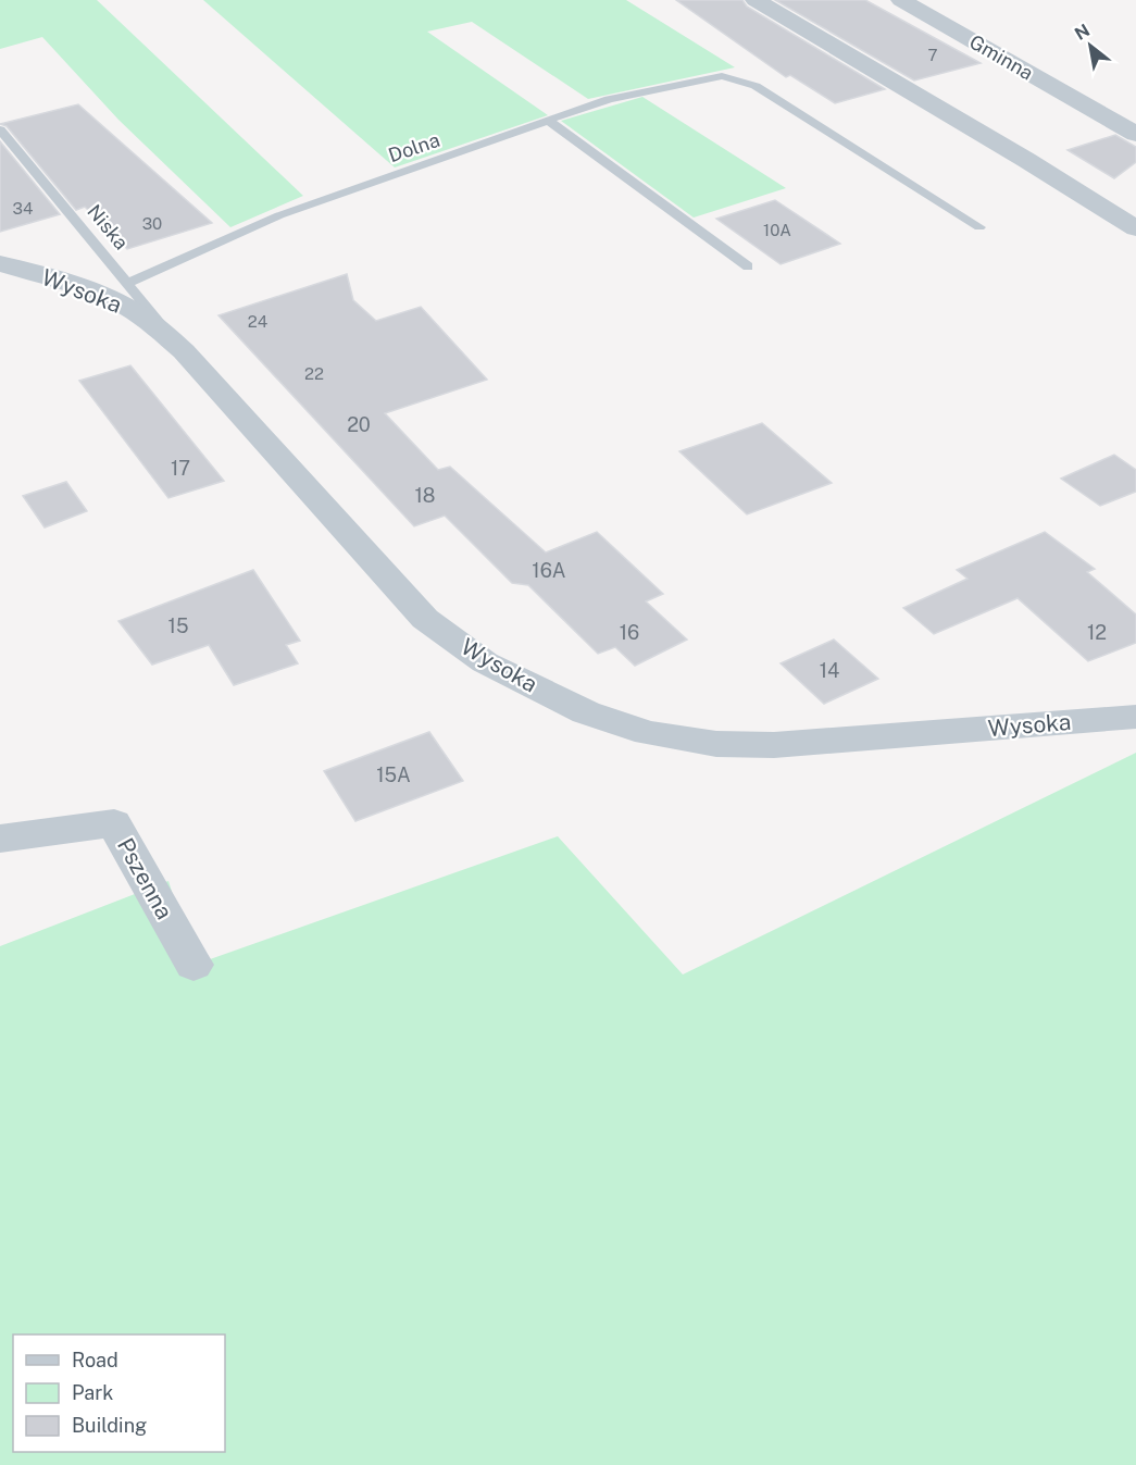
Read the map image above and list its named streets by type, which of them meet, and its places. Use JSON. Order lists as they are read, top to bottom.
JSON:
{
  "streets": {
    "street": ["Gminna", "Wysoka", "Pszenna"],
    "lane": ["Dolna", "Niska"]
  },
  "crossings": [
    ["Dolna", "Niska"],
    ["Niska", "Wysoka"]
  ],
  "house_numbers": [
    "7",
    "34",
    "30",
    "10A",
    "24",
    "22",
    "20",
    "17",
    "18",
    "16A",
    "15",
    "16",
    "12",
    "14",
    "15A"
  ],
  "legend": ["Road", "Park", "Building"],
  "north": "top left"
}
